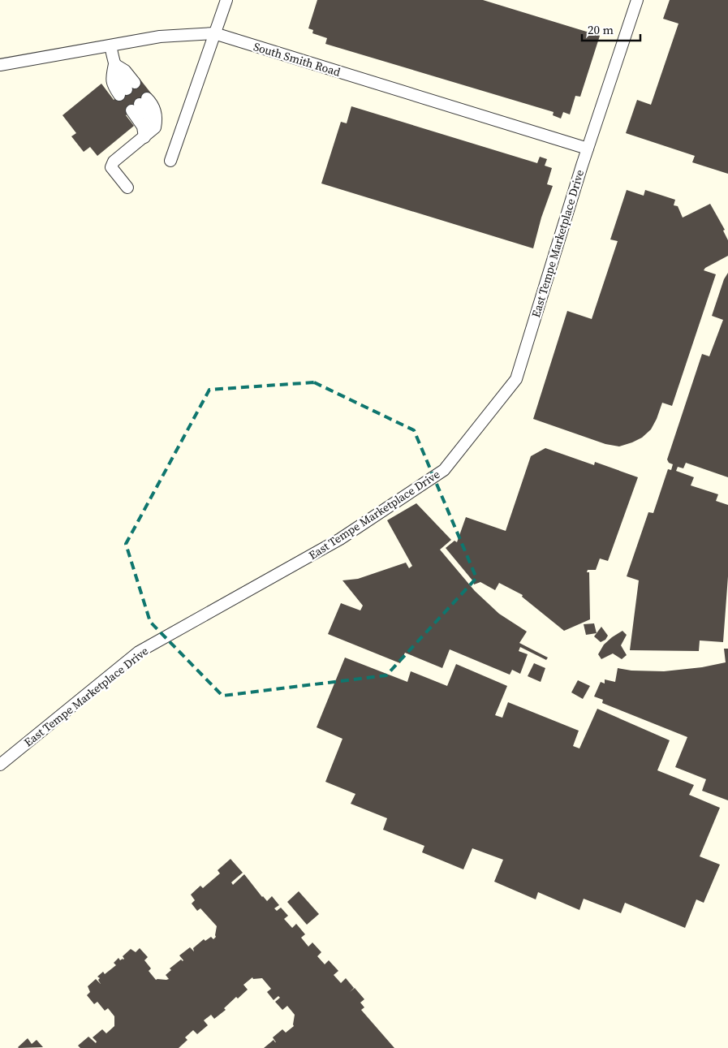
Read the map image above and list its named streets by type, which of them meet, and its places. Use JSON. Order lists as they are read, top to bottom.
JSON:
{
  "streets": {
    "lane": ["South Smith Road", "East Tempe Marketplace Drive"]
  },
  "crossings": [
    ["South Smith Road", "East Tempe Marketplace Drive"]
  ],
  "scale_bar": "20 m"
}
